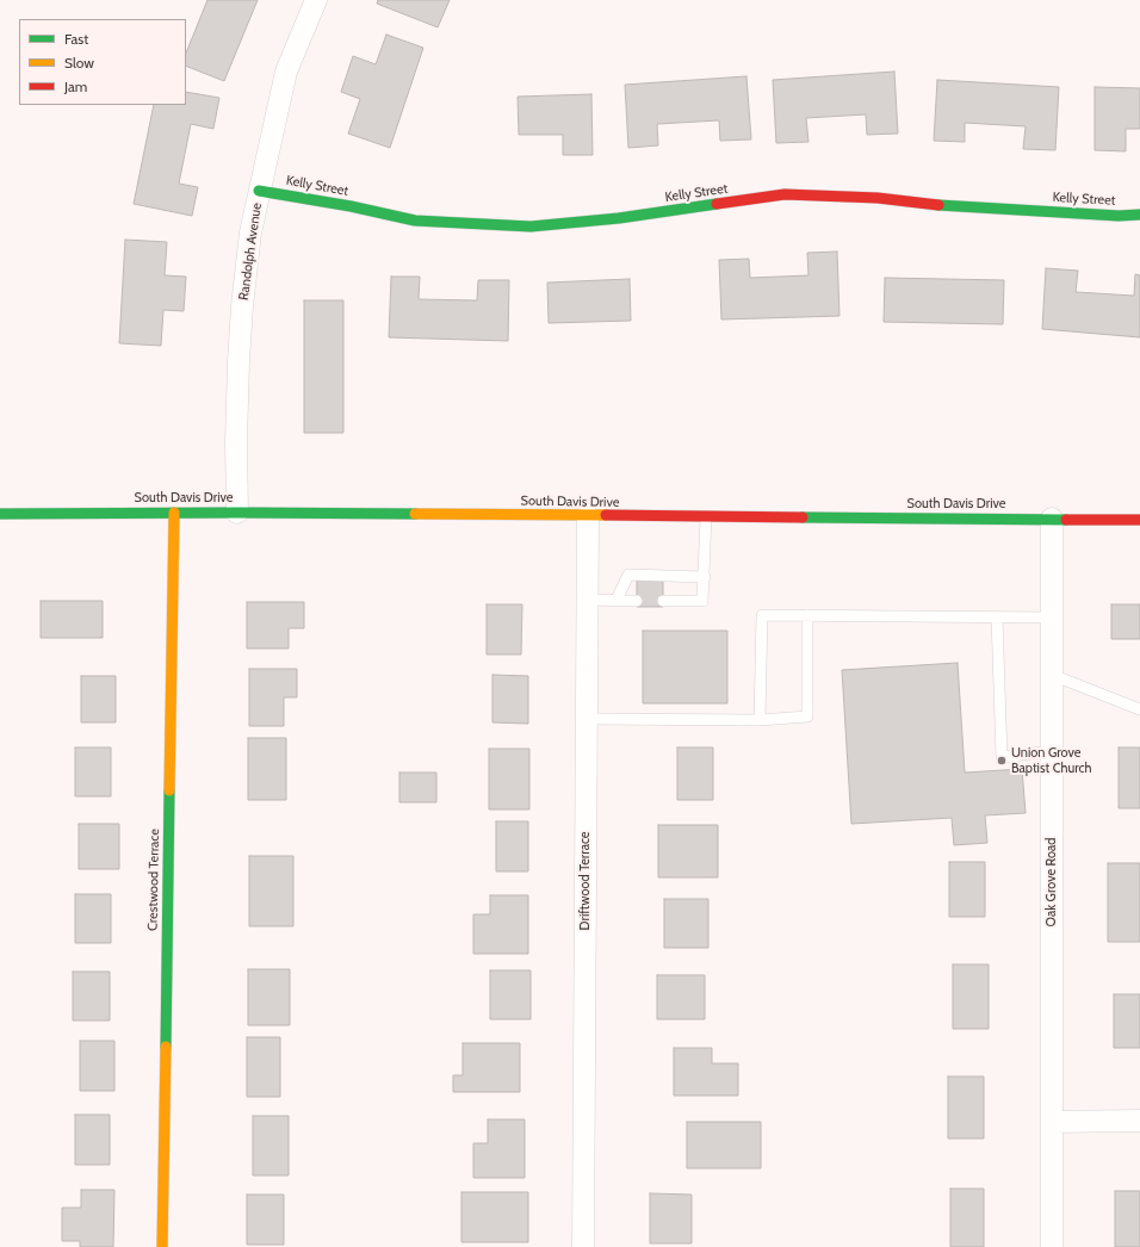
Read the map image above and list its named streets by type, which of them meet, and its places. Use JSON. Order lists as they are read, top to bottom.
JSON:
{
  "streets": {
    "street": [
      "Kelly Street",
      "Randolph Avenue",
      "South Davis Drive",
      "Crestwood Terrace",
      "Driftwood Terrace",
      "Oak Grove Road"
    ]
  },
  "crossings": [
    ["Kelly Street", "Randolph Avenue"],
    ["Randolph Avenue", "South Davis Drive"],
    ["South Davis Drive", "Crestwood Terrace"],
    ["South Davis Drive", "Driftwood Terrace"],
    ["South Davis Drive", "Oak Grove Road"]
  ],
  "places": ["Union Grove Baptist Church"],
  "legend": ["Fast", "Slow", "Jam"]
}
